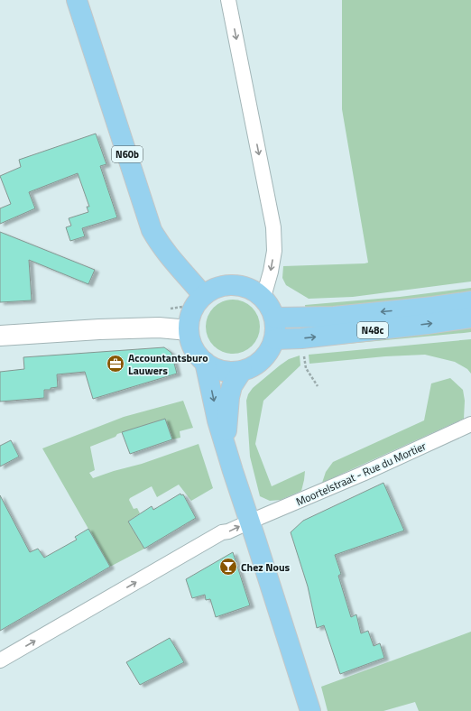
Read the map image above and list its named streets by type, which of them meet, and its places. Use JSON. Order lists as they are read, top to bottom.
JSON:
{
  "streets": {
    "main road": ["N60b", "N48c"],
    "street": ["Moortelstraat - Rue du Mortier"]
  },
  "crossings": [
    ["N60b", "N48c"]
  ],
  "one_way": ["Moortelstraat - Rue du Mortier"],
  "places": {
    "office": ["Accountantsburo Lauwers"],
    "bar": ["Chez Nous"]
  }
}
